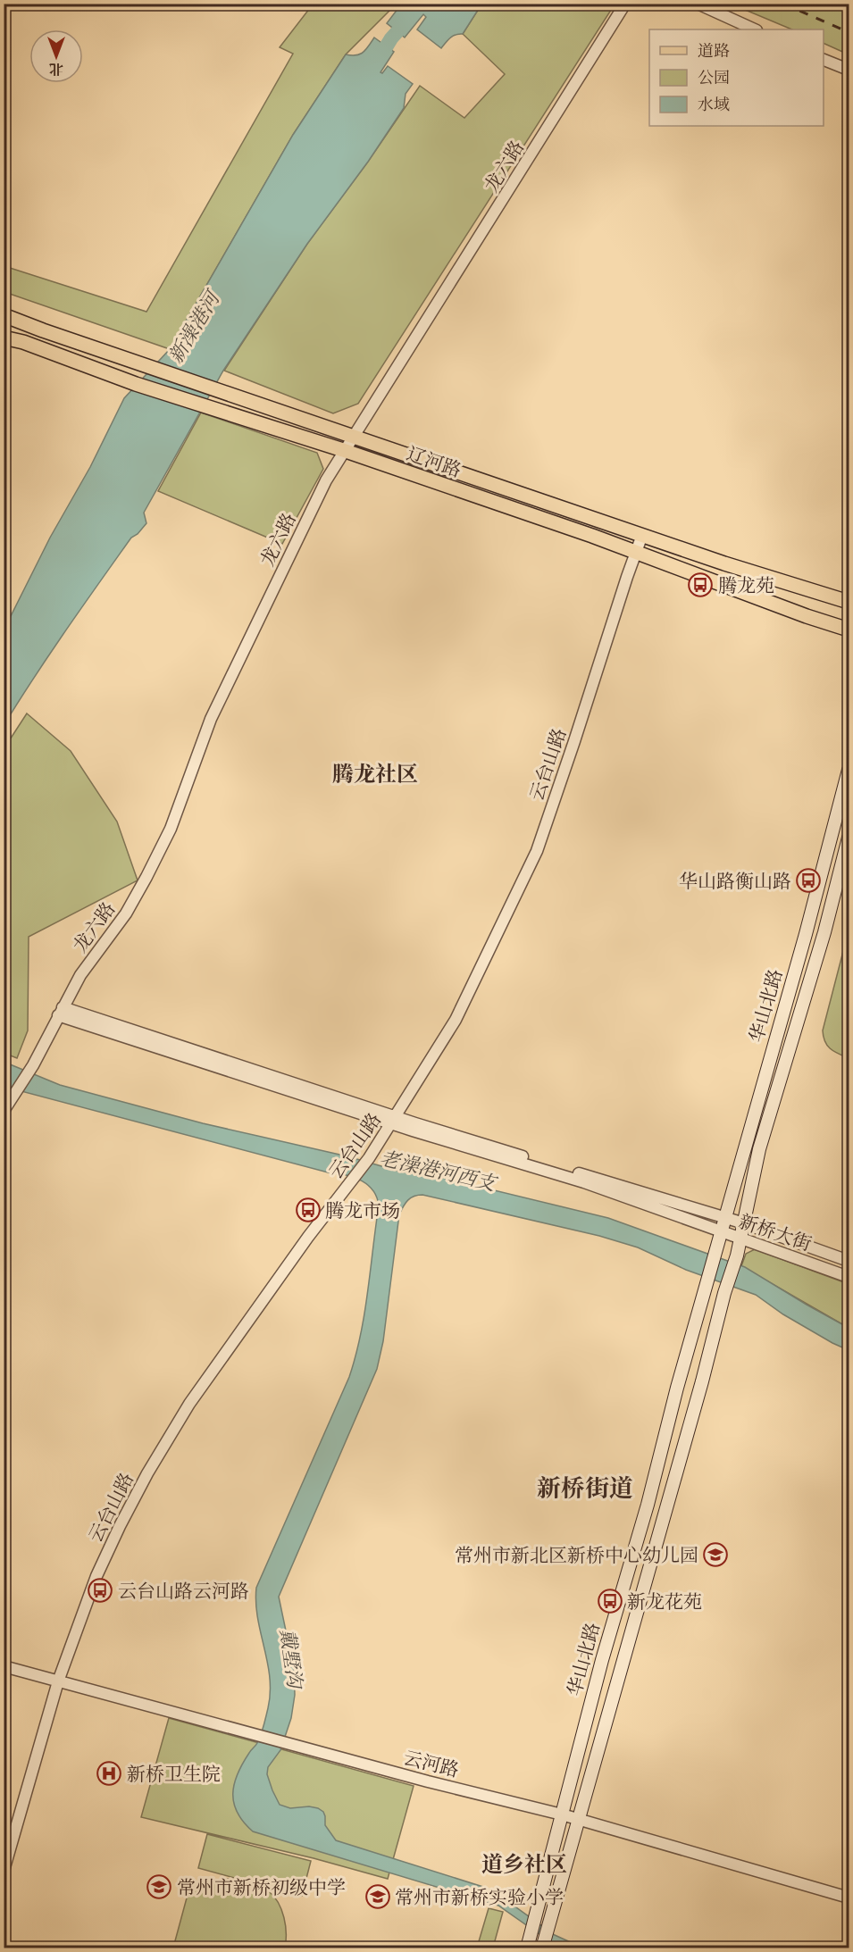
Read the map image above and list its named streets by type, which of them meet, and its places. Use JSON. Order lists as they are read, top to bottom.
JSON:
{
  "streets": {
    "main road": ["辽河路", "华山北路"],
    "street": [
      "龙六路",
      "云台山路",
      "新桥大街",
      "云河路"
    ]
  },
  "crossings": [
    ["龙六路", "辽河路"],
    ["辽河路", "云台山路"],
    ["云台山路", "新桥大街"],
    ["云台山路", "云河路"],
    ["华山北路", "新桥大街"],
    ["华山北路", "云河路"]
  ],
  "districts": ["腾龙社区", "新桥街道", "道乡社区"],
  "water": ["新澡港河", "老澡港河西支", "戴墅沟"],
  "places": {
    "bus stop": [
      "腾龙苑",
      "华山路衡山路",
      "腾龙市场",
      "云台山路云河路",
      "新龙花苑"
    ],
    "school or university": ["常州市新北区新桥中心幼儿园", "常州市新桥初级中学", "常州市新桥实验小学"],
    "hospital": ["新桥卫生院"]
  },
  "legend": ["道路", "公园", "水域"],
  "north": "bottom"
}
